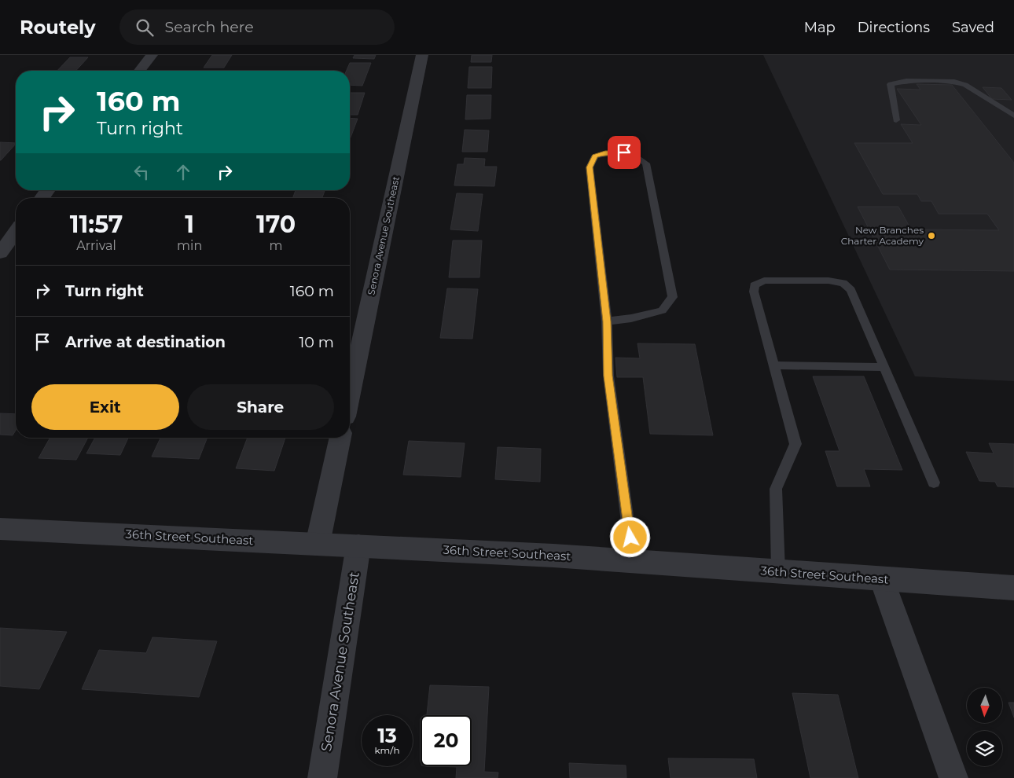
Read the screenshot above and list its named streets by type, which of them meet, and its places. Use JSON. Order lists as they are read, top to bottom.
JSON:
{
  "streets": {
    "street": ["Senora Avenue Southeast", "36th Street Southeast"]
  },
  "crossings": [
    ["Senora Avenue Southeast", "36th Street Southeast"]
  ],
  "places": ["New Branches Charter Academy"],
  "north": "bottom",
  "page": {
    "header": "Routely",
    "search": "Search here",
    "nav": ["Map", "Directions", "Saved"],
    "turn": ["160 m", "Turn right"],
    "eta": [
      "11:57",
      "Arrival",
      "1",
      "min",
      "170",
      "m"
    ],
    "list": [
      {
        "name": "Turn right",
        "value": "160 m"
      },
      {
        "name": "Arrive at destination",
        "value": "10 m"
      }
    ],
    "buttons": ["Exit", "Share"],
    "speed": "13 km/h",
    "limit": "20"
  }
}
